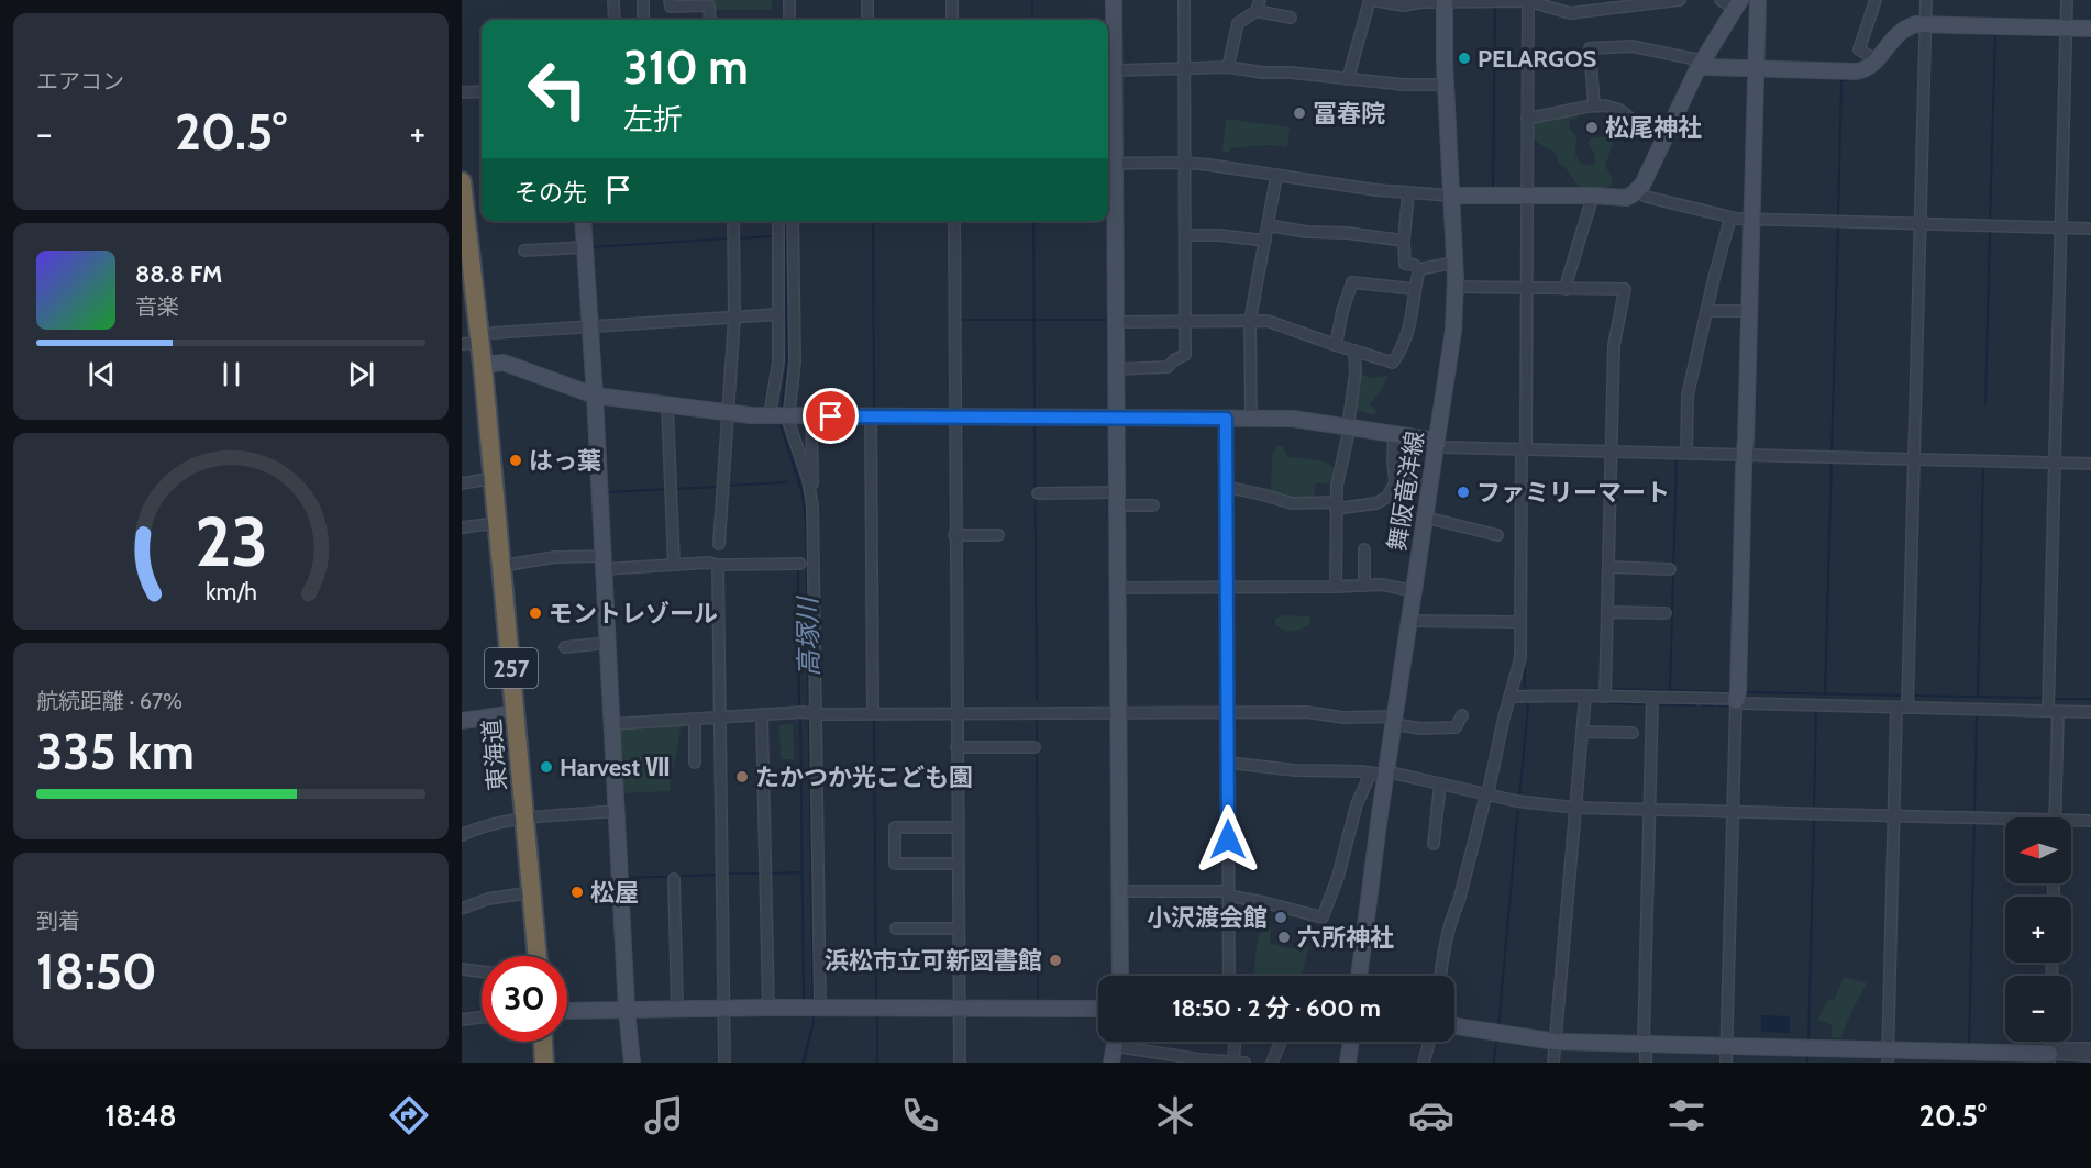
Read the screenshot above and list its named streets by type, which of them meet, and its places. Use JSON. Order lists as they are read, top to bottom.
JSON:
{
  "streets": {
    "highway": ["257", "東海道"],
    "street": ["舞阪竜洋線"]
  },
  "water": ["高塚川"],
  "places": [
    "PELARGOS",
    "冨春院",
    "松尾神社",
    "はっ葉",
    "ファミリーマート",
    "モントレゾール",
    "Harvest Ⅶ",
    "たかつか光こども園",
    "松屋",
    "小沢渡会館",
    "六所神社",
    "浜松市立可新図書館"
  ],
  "north": "left",
  "page": {
    "tile": [
      "エアコン",
      ["航続距離 · 67%", "335 km"],
      ["到着", "18:50"]
    ],
    "turn": ["310 m", "左折"],
    "heat": ["−", "20.5°", "+"],
    "then": "その先",
    "song": ["88.8 FM", "音楽"],
    "map_buttons": ["+", "−"],
    "limit": "30",
    "trip": "18:50 · 2 分 · 600 m",
    "tabs": ["18:48", "20.5°"],
    "gauge": ["23", "km/h"]
  }
}
